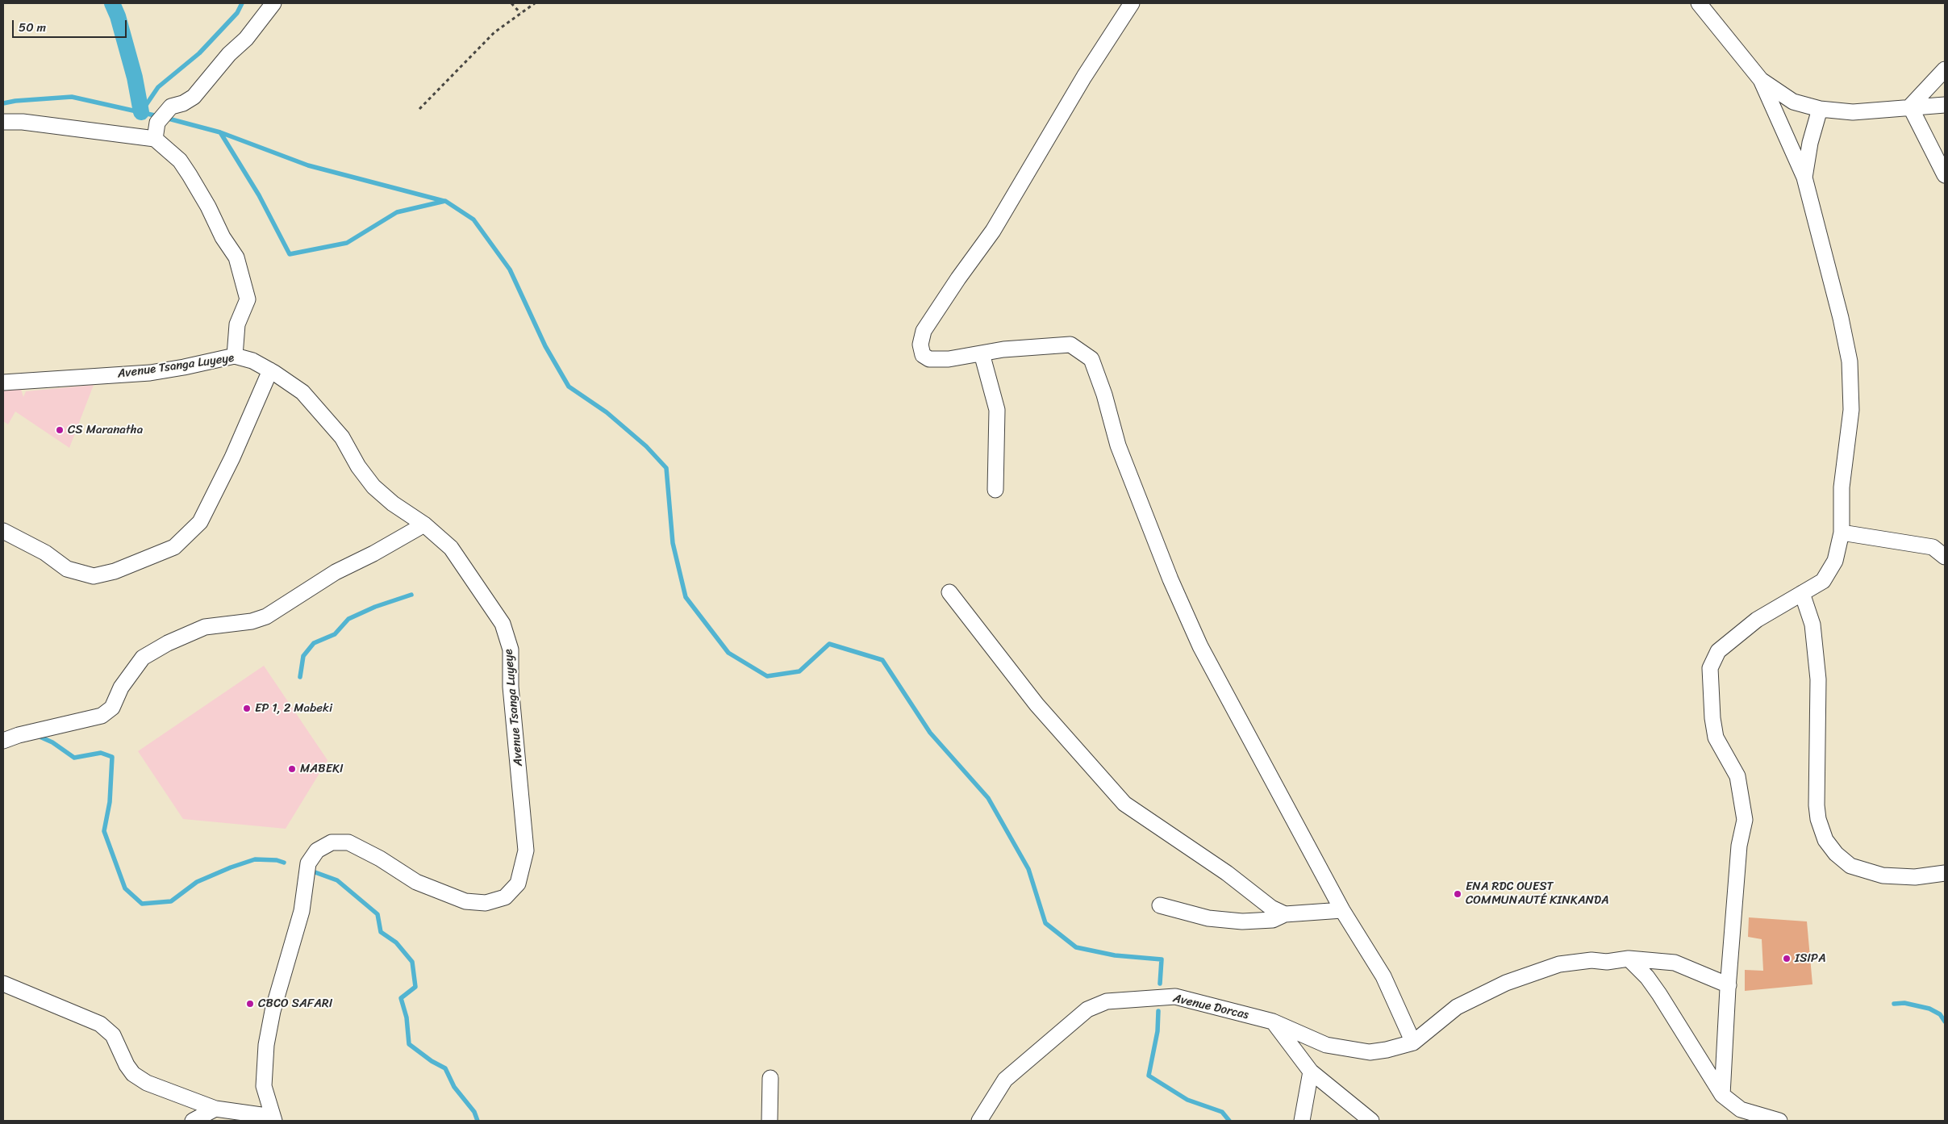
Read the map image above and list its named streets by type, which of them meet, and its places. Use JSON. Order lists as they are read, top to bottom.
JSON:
{
  "streets": {
    "street": ["Avenue Tsanga Luyeye", "Avenue Dorcas"]
  },
  "places": [
    "CS Maranatha",
    "EP 1, 2 Mabeki",
    "MABEKI",
    "ENA RDC OUEST COMMUNAUTÉ KINKANDA",
    "ISIPA",
    "CBCO SAFARI"
  ],
  "scale_bar": "50 m"
}
